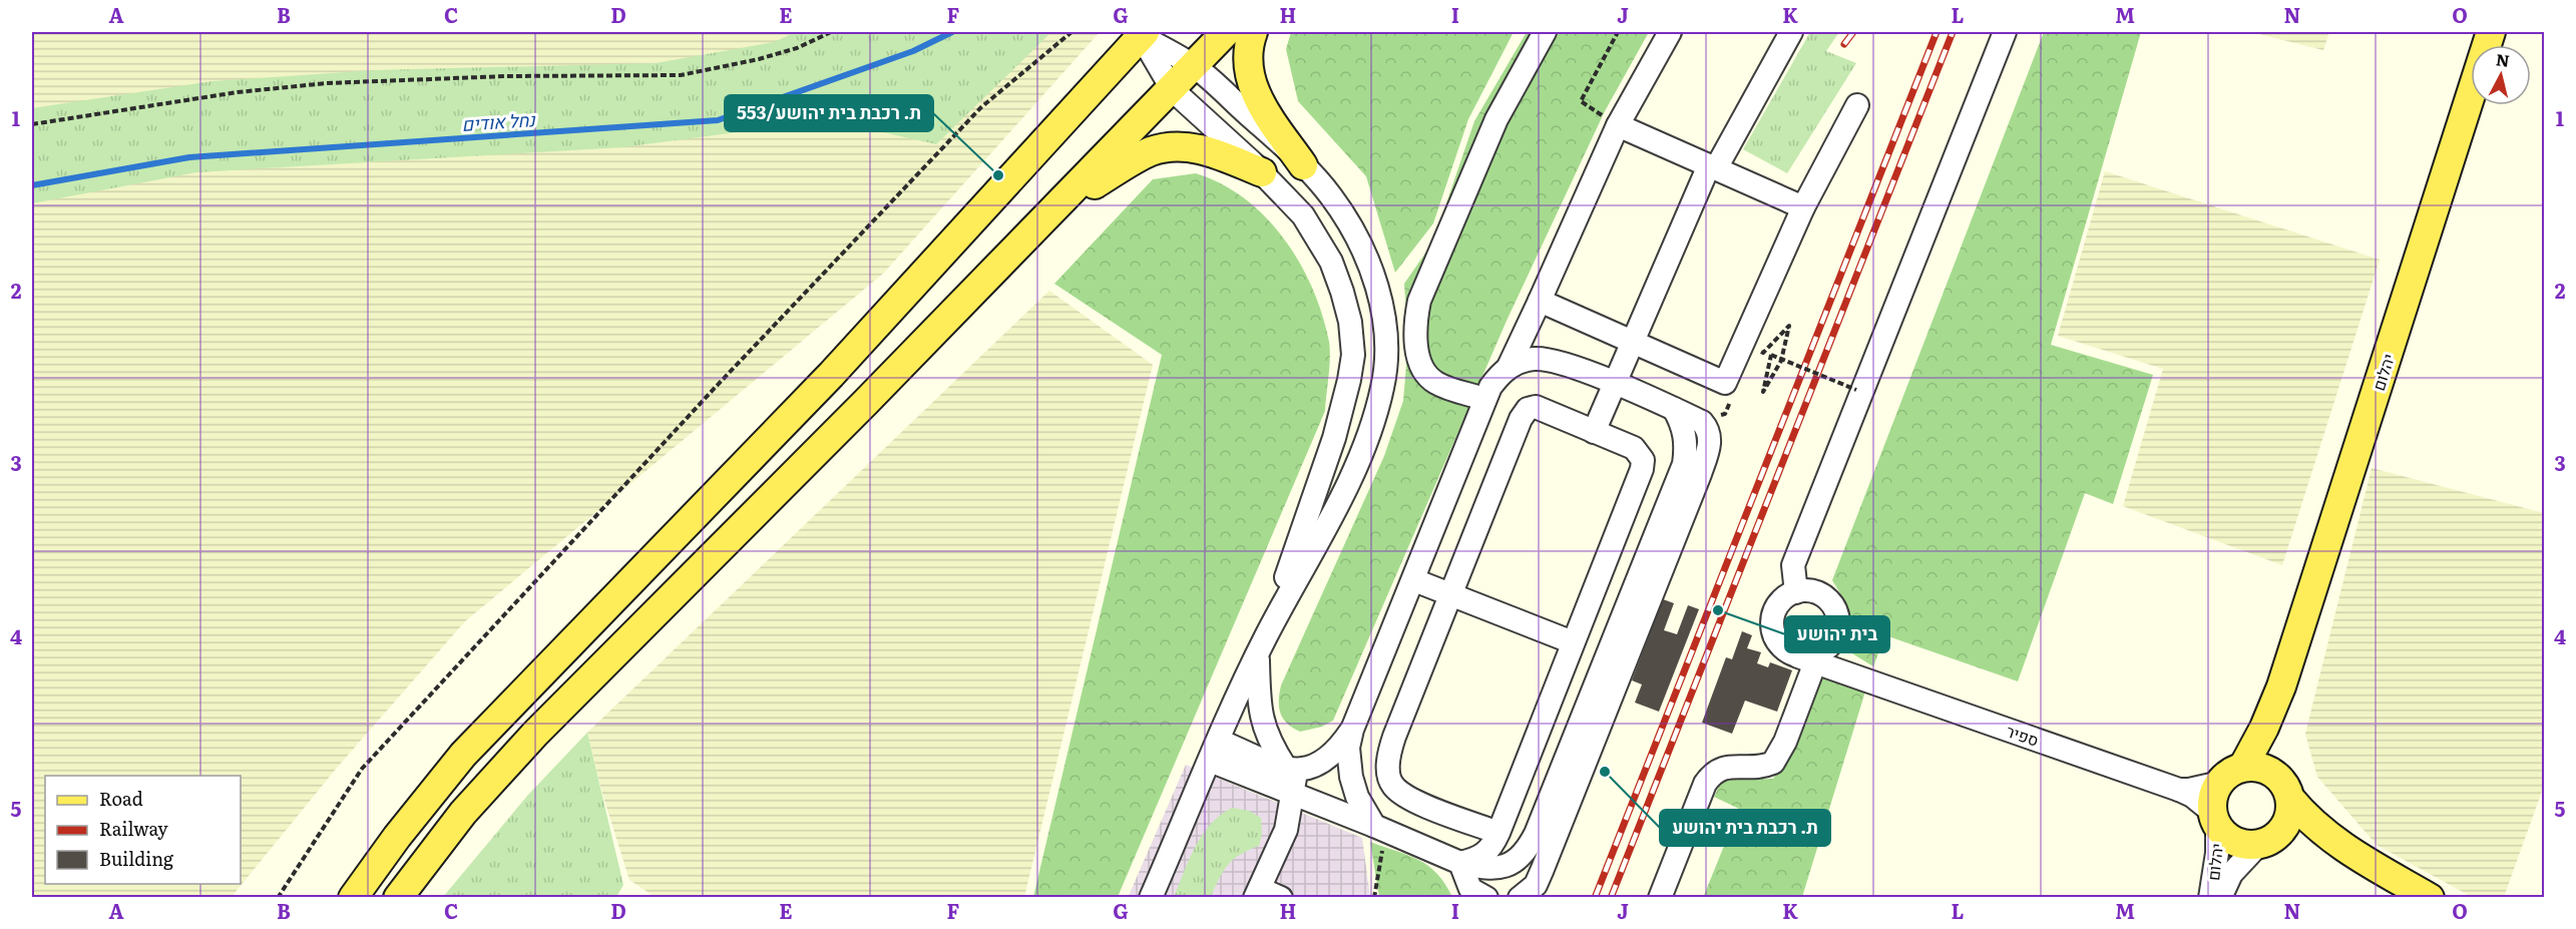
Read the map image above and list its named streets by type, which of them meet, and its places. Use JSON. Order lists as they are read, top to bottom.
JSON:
{
  "streets": {
    "main road": ["יהלום"],
    "street": ["ספיר"]
  },
  "crossings": [
    ["יהלום", "ספיר"]
  ],
  "water": ["נחל אודים"],
  "places": ["ת. רכבת בית יהושע/553", "בית יהושע", "ת. רכבת בית יהושע"],
  "legend": ["Road", "Railway", "Building"],
  "north": "top",
  "grid": {
    "columns": [
      "A",
      "B",
      "C",
      "D",
      "E",
      "F",
      "G",
      "H",
      "I",
      "J",
      "K",
      "L",
      "M",
      "N",
      "O"
    ],
    "rows": [
      "1",
      "2",
      "3",
      "4",
      "5"
    ]
  }
}
